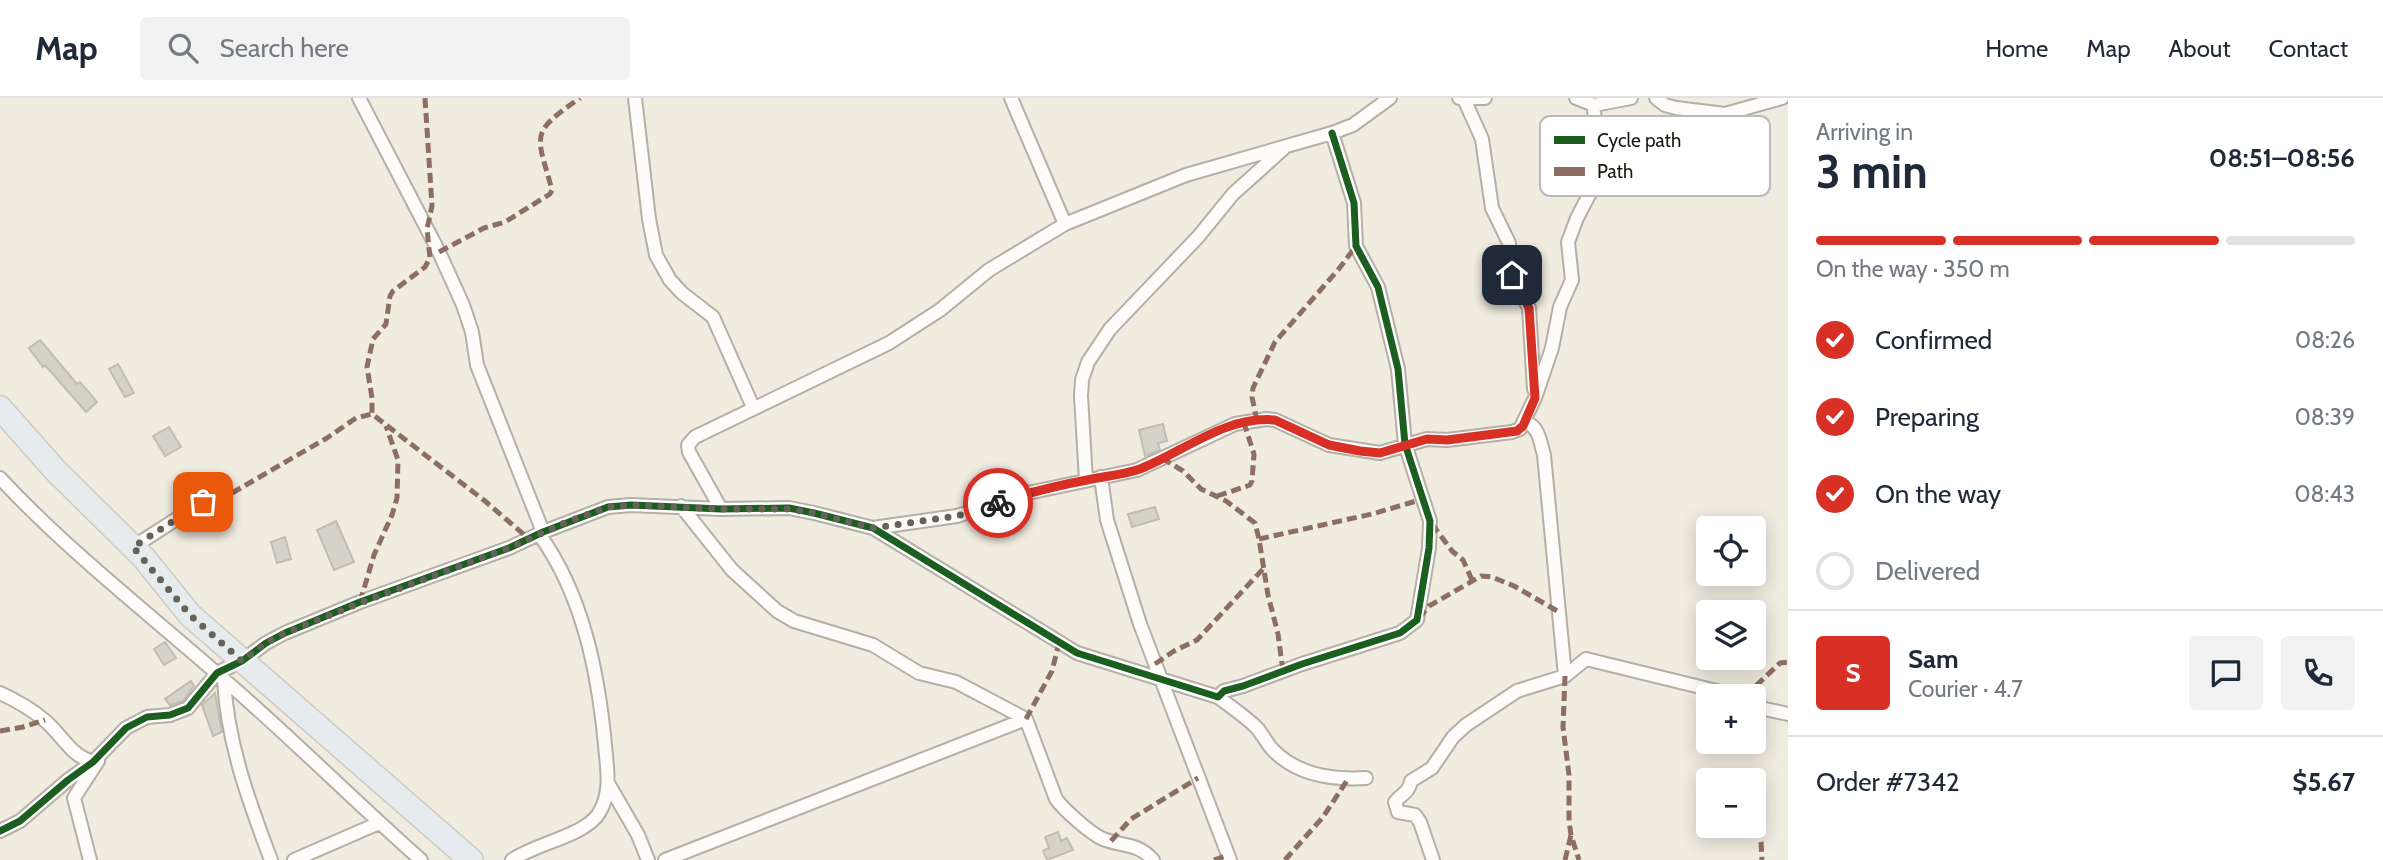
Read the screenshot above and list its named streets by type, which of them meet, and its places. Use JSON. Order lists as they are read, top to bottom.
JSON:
{
  "legend": ["Cycle path", "Path"],
  "page": {
    "header": "Map",
    "search": "Search here",
    "nav": [
      "Home",
      "Map",
      "About",
      "Contact"
    ],
    "heading": ["3 min", "Arriving in", "08:51–08:56"],
    "panel": [
      "Sam",
      "Courier · 4.7",
      "Order #7342",
      "$5.67"
    ],
    "bar": "On the way · 350 m",
    "list": [
      ["Confirmed", "08:26"],
      ["Preparing", "08:39"],
      ["On the way", "08:43"],
      "Delivered"
    ],
    "map_buttons": ["+", "−"],
    "round": "S"
  }
}
